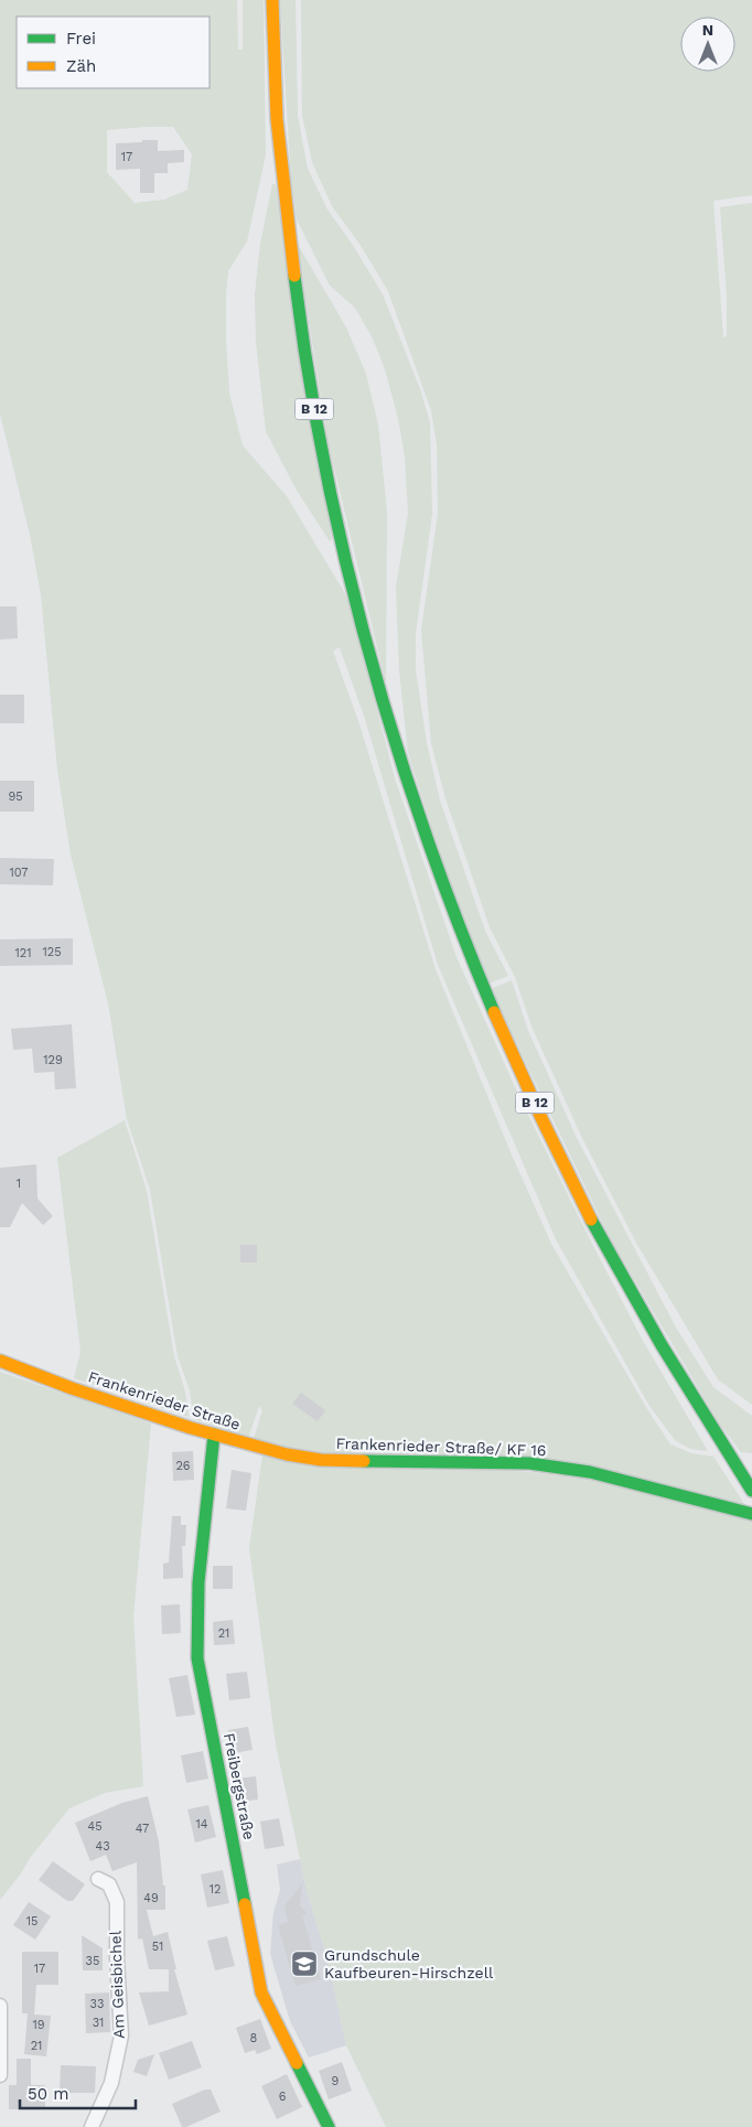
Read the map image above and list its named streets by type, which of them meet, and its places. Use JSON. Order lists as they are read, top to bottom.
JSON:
{
  "streets": {
    "main road": [
      "B 12",
      "Frankenrieder Straße",
      "Frankenrieder Straße/ KF 16",
      "Freibergstraße"
    ],
    "street": ["Am Geisbichel"]
  },
  "crossings": [
    ["Frankenrieder Straße", "Frankenrieder Straße/ KF 16"],
    ["Frankenrieder Straße", "Freibergstraße"]
  ],
  "places": {
    "school or university": ["Grundschule Kaufbeuren-Hirschzell"]
  },
  "house_numbers": [
    "17",
    "95",
    "107",
    "125",
    "121",
    "129",
    "1",
    "26",
    "21",
    "14",
    "45",
    "47",
    "43",
    "12",
    "49",
    "15",
    "51",
    "35",
    "17",
    "33",
    "31",
    "19",
    "8",
    "21",
    "9",
    "6"
  ],
  "legend": ["Frei", "Zäh"],
  "scale_bar": "50 m",
  "north": "top"
}
